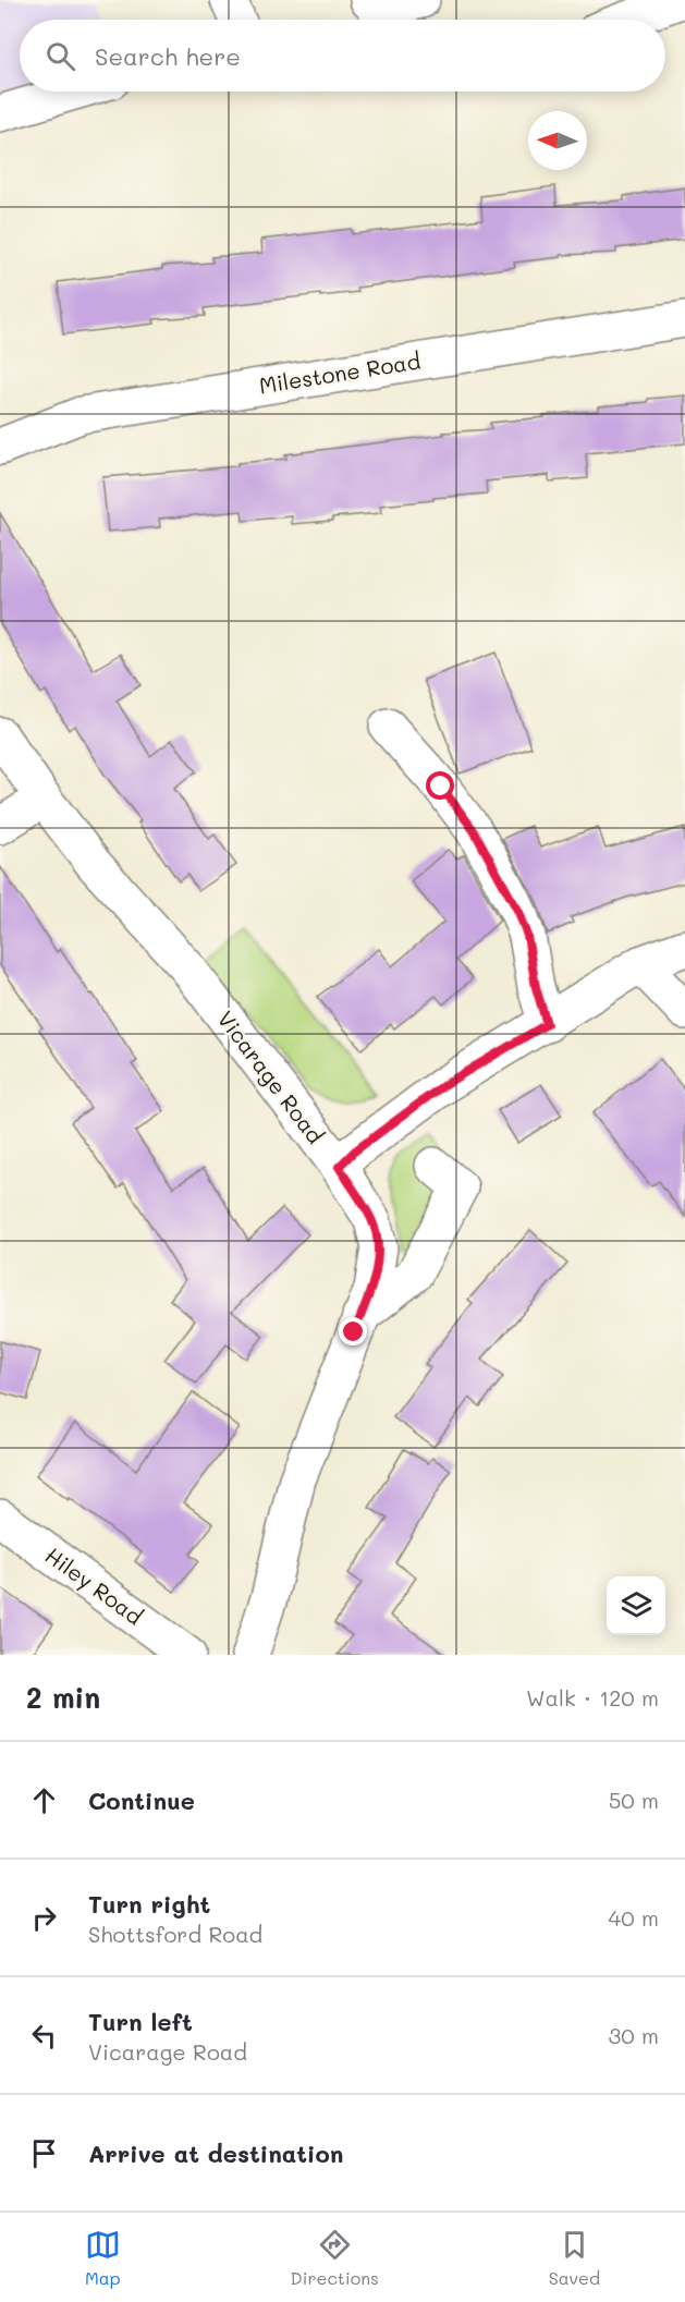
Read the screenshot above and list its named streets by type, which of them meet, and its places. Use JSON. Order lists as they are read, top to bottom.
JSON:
{
  "streets": {
    "street": ["Milestone Road", "Vicarage Road", "Hiley Road"]
  },
  "north": "left",
  "page": {
    "search": "Search here",
    "heading": ["2 min", "Walk · 120 m"],
    "list": [
      ["Continue", "50 m"],
      ["Turn right", "Shottsford Road", "40 m"],
      ["Turn left", "Vicarage Road", "30 m"],
      "Arrive at destination"
    ],
    "nav": ["Map", "Directions", "Saved"]
  }
}
